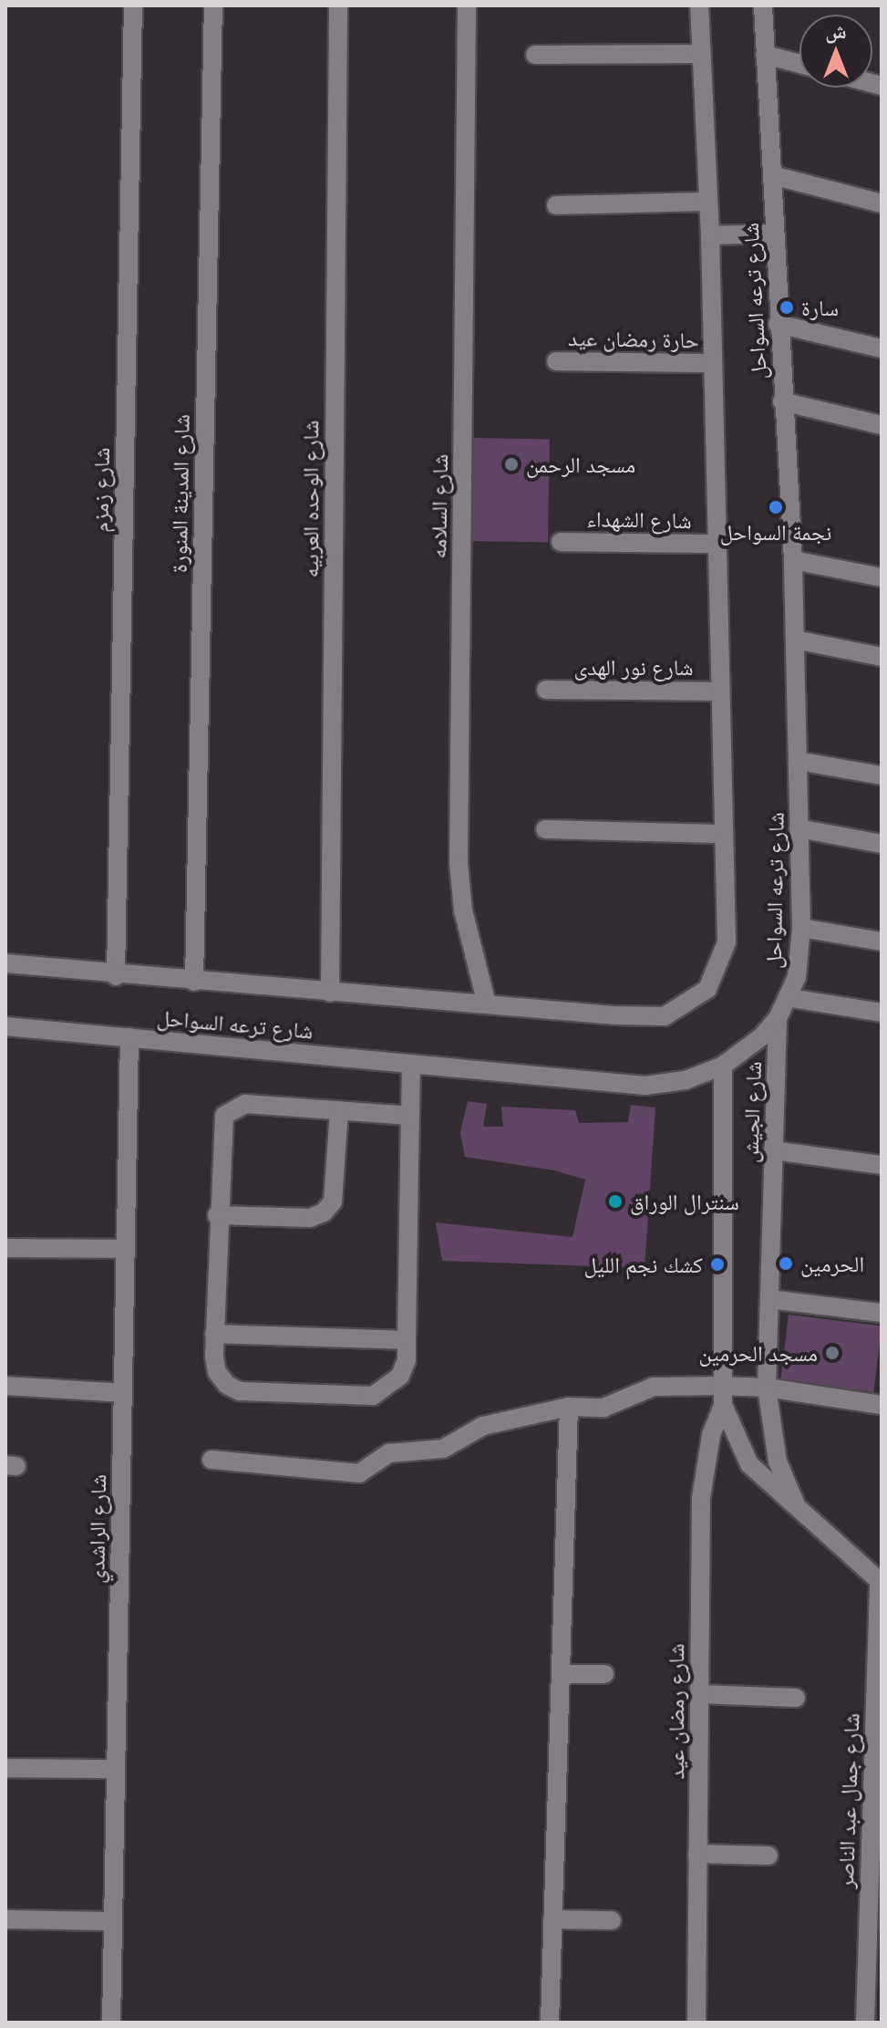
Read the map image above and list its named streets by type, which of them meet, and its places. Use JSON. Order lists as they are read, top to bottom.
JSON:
{
  "streets": {
    "street": [
      "شارع ترعه السواحل",
      "حارة رمضان عيد",
      "شارع زمزم",
      "شارع المدينة المنورة",
      "شارع الوحده العربيه",
      "شارع السلامه",
      "شارع الشهداء",
      "شارع نور الهدى",
      "شارع الجيش",
      "شارع الراشدي",
      "شارع رمضان عيد",
      "شارع جمال عبد الناصر"
    ]
  },
  "crossings": [
    ["شارع ترعه السواحل", "حارة رمضان عيد"],
    ["شارع ترعه السواحل", "شارع زمزم"],
    ["شارع ترعه السواحل", "شارع المدينة المنورة"],
    ["شارع ترعه السواحل", "شارع الوحده العربيه"],
    ["شارع ترعه السواحل", "شارع السلامه"],
    ["شارع ترعه السواحل", "شارع الشهداء"],
    ["شارع ترعه السواحل", "شارع نور الهدى"],
    ["شارع ترعه السواحل", "شارع الجيش"],
    ["شارع ترعه السواحل", "شارع الراشدي"],
    ["شارع الجيش", "شارع رمضان عيد"],
    ["شارع الجيش", "شارع جمال عبد الناصر"]
  ],
  "places": [
    "سارة",
    "مسجد الرحمن",
    "نجمة السواحل",
    "سنترال الوراق",
    "الحرمين",
    "كشك نجم الليل",
    "مسجد الحرمين"
  ],
  "north": "top"
}
